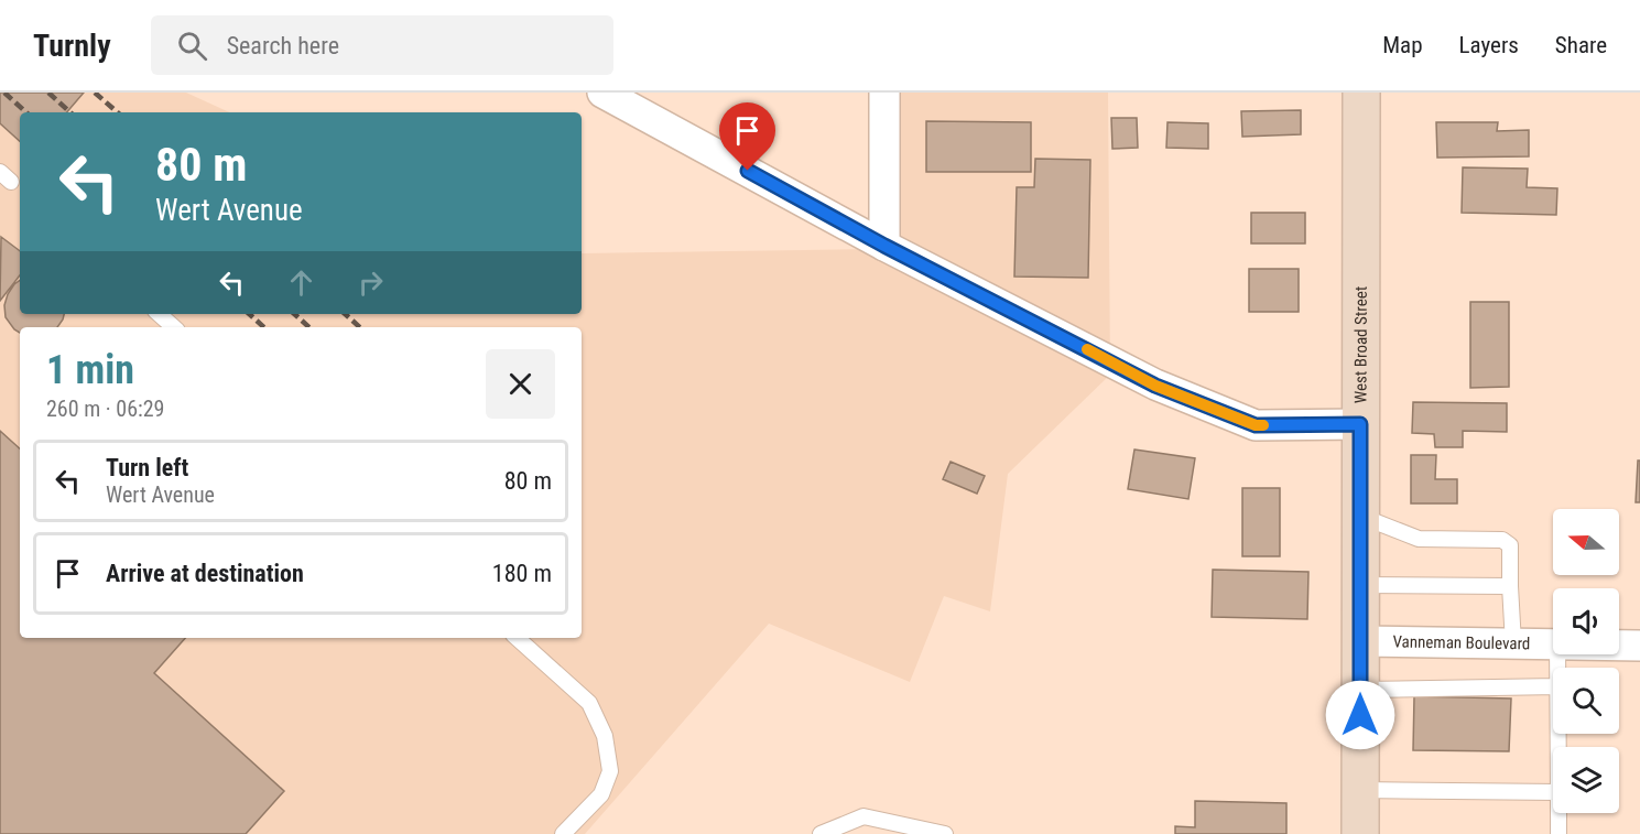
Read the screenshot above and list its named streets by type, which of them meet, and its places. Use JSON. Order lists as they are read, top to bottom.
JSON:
{
  "streets": {
    "main road": ["West Broad Street"],
    "street": ["Vanneman Boulevard"]
  },
  "crossings": [
    ["West Broad Street", "Vanneman Boulevard"]
  ],
  "north": "left",
  "page": {
    "header": "Turnly",
    "search": "Search here",
    "nav": ["Map", "Layers", "Share"],
    "turn": ["80 m", "Wert Avenue"],
    "heading": ["1 min", "260 m · 06:29"],
    "list": [
      {
        "name": "Turn left",
        "note": "Wert Avenue",
        "value": "80 m"
      },
      {
        "name": "Arrive at destination",
        "value": "180 m"
      }
    ]
  }
}
